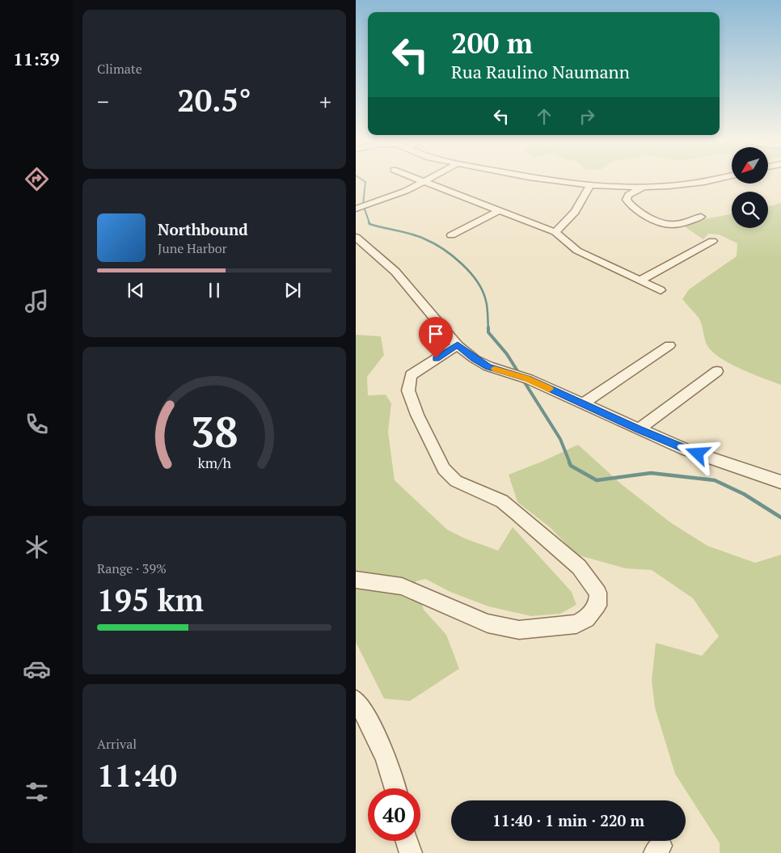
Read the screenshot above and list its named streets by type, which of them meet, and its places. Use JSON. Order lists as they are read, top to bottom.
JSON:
{
  "north": "bottom left",
  "page": {
    "tabs": "11:39",
    "tile": [
      "Climate",
      ["Range · 39%", "195 km"],
      ["Arrival", "11:40"]
    ],
    "turn": ["200 m", "Rua Raulino Naumann"],
    "heat": ["−", "20.5°", "+"],
    "song": ["Northbound", "June Harbor"],
    "limit": "40",
    "trip": "11:40 · 1 min · 220 m",
    "gauge": ["38", "km/h"]
  }
}
